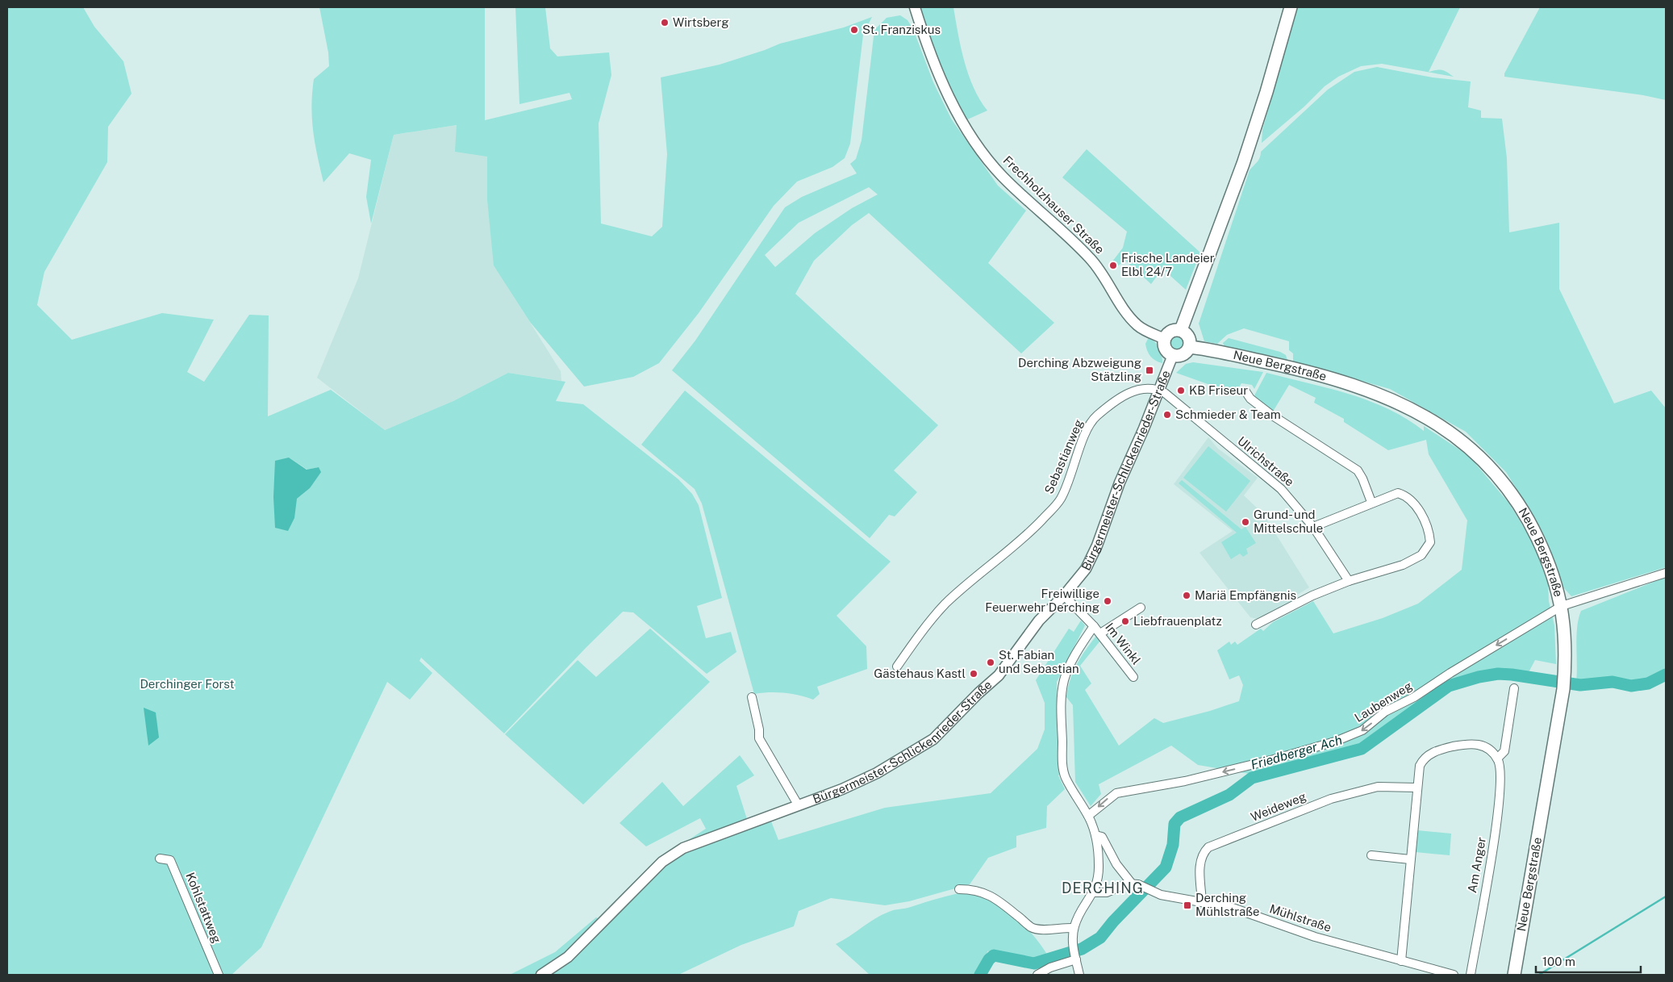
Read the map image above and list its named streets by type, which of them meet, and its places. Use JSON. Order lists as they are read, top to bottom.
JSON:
{
  "streets": {
    "main road": ["Neue Bergstraße"],
    "street": [
      "Frechholzhauser Straße",
      "Sebastianweg",
      "Ulrichstraße",
      "Bürgermeister-Schlickenrieder-Straße",
      "Im Winkl",
      "Laubenweg",
      "Weideweg",
      "Am Anger",
      "Kohlstattweg",
      "Mühlstraße"
    ]
  },
  "crossings": [
    ["Frechholzhauser Straße", "Neue Bergstraße"],
    ["Frechholzhauser Straße", "Bürgermeister-Schlickenrieder-Straße"],
    ["Neue Bergstraße", "Bürgermeister-Schlickenrieder-Straße"],
    ["Neue Bergstraße", "Laubenweg"],
    ["Sebastianweg", "Ulrichstraße"],
    ["Sebastianweg", "Bürgermeister-Schlickenrieder-Straße"],
    ["Ulrichstraße", "Bürgermeister-Schlickenrieder-Straße"],
    ["Bürgermeister-Schlickenrieder-Straße", "Im Winkl"],
    ["Weideweg", "Mühlstraße"]
  ],
  "one_way": ["Laubenweg"],
  "districts": ["DERCHING"],
  "water": ["Friedberger Ach"],
  "parks": ["Derchinger Forst"],
  "places": {
    "other": [
      "Wirtsberg",
      "St. Franziskus",
      "Frische Landeier Elbl 24/7",
      "KB Friseur",
      "Schmieder & Team",
      "Grund- und Mittelschule",
      "Mariä Empfängnis",
      "Freiwillige Feuerwehr Derching",
      "Liebfrauenplatz",
      "St. Fabian und Sebastian",
      "Gästehaus Kastl"
    ],
    "transit": ["Derching Abzweigung Stätzling", "Derching Mühlstraße"]
  },
  "scale_bar": "100 m"
}
